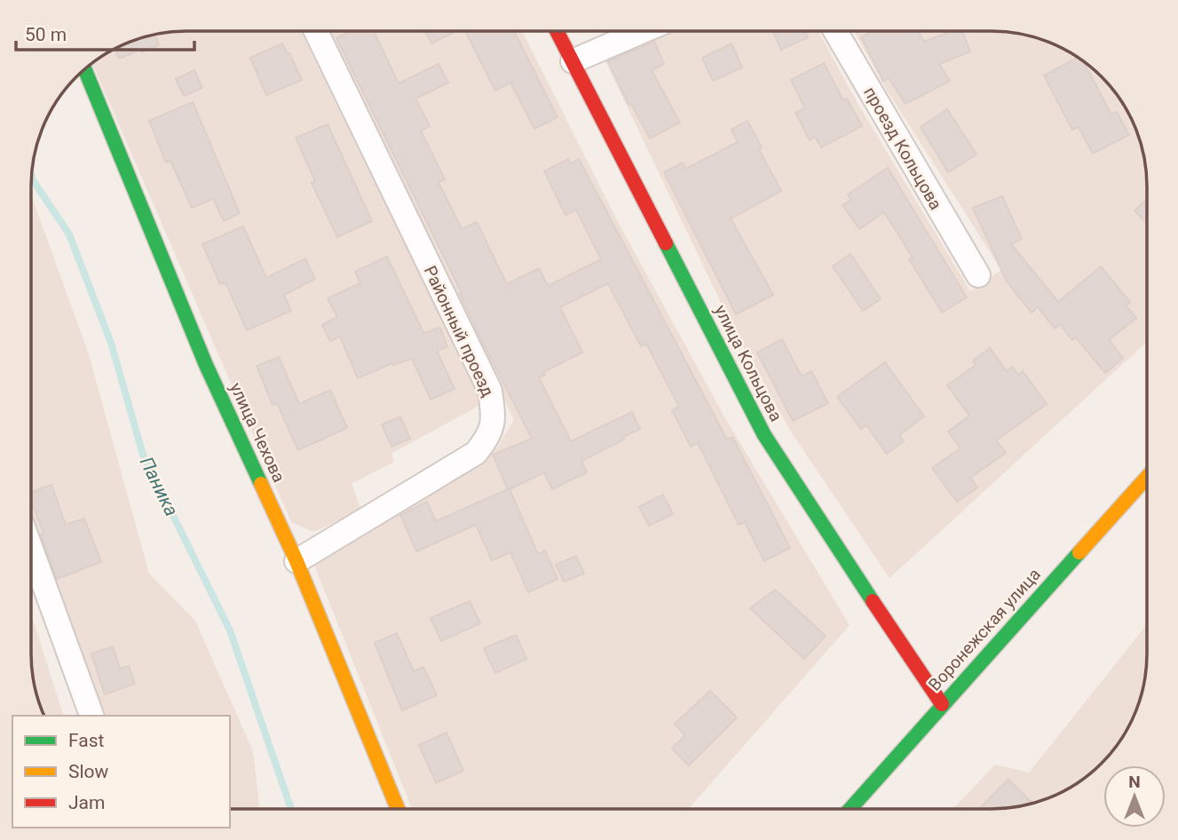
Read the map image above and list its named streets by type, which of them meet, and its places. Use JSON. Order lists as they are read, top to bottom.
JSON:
{
  "streets": {
    "street": [
      "проезд Кольцова",
      "Районный проезд",
      "улица Кольцова",
      "улица Чехова",
      "Воронежская улица"
    ]
  },
  "crossings": [
    ["Районный проезд", "улица Чехова"],
    ["улица Кольцова", "Воронежская улица"]
  ],
  "water": ["Паника"],
  "legend": ["Fast", "Slow", "Jam"],
  "scale_bar": "50 m",
  "north": "top"
}
